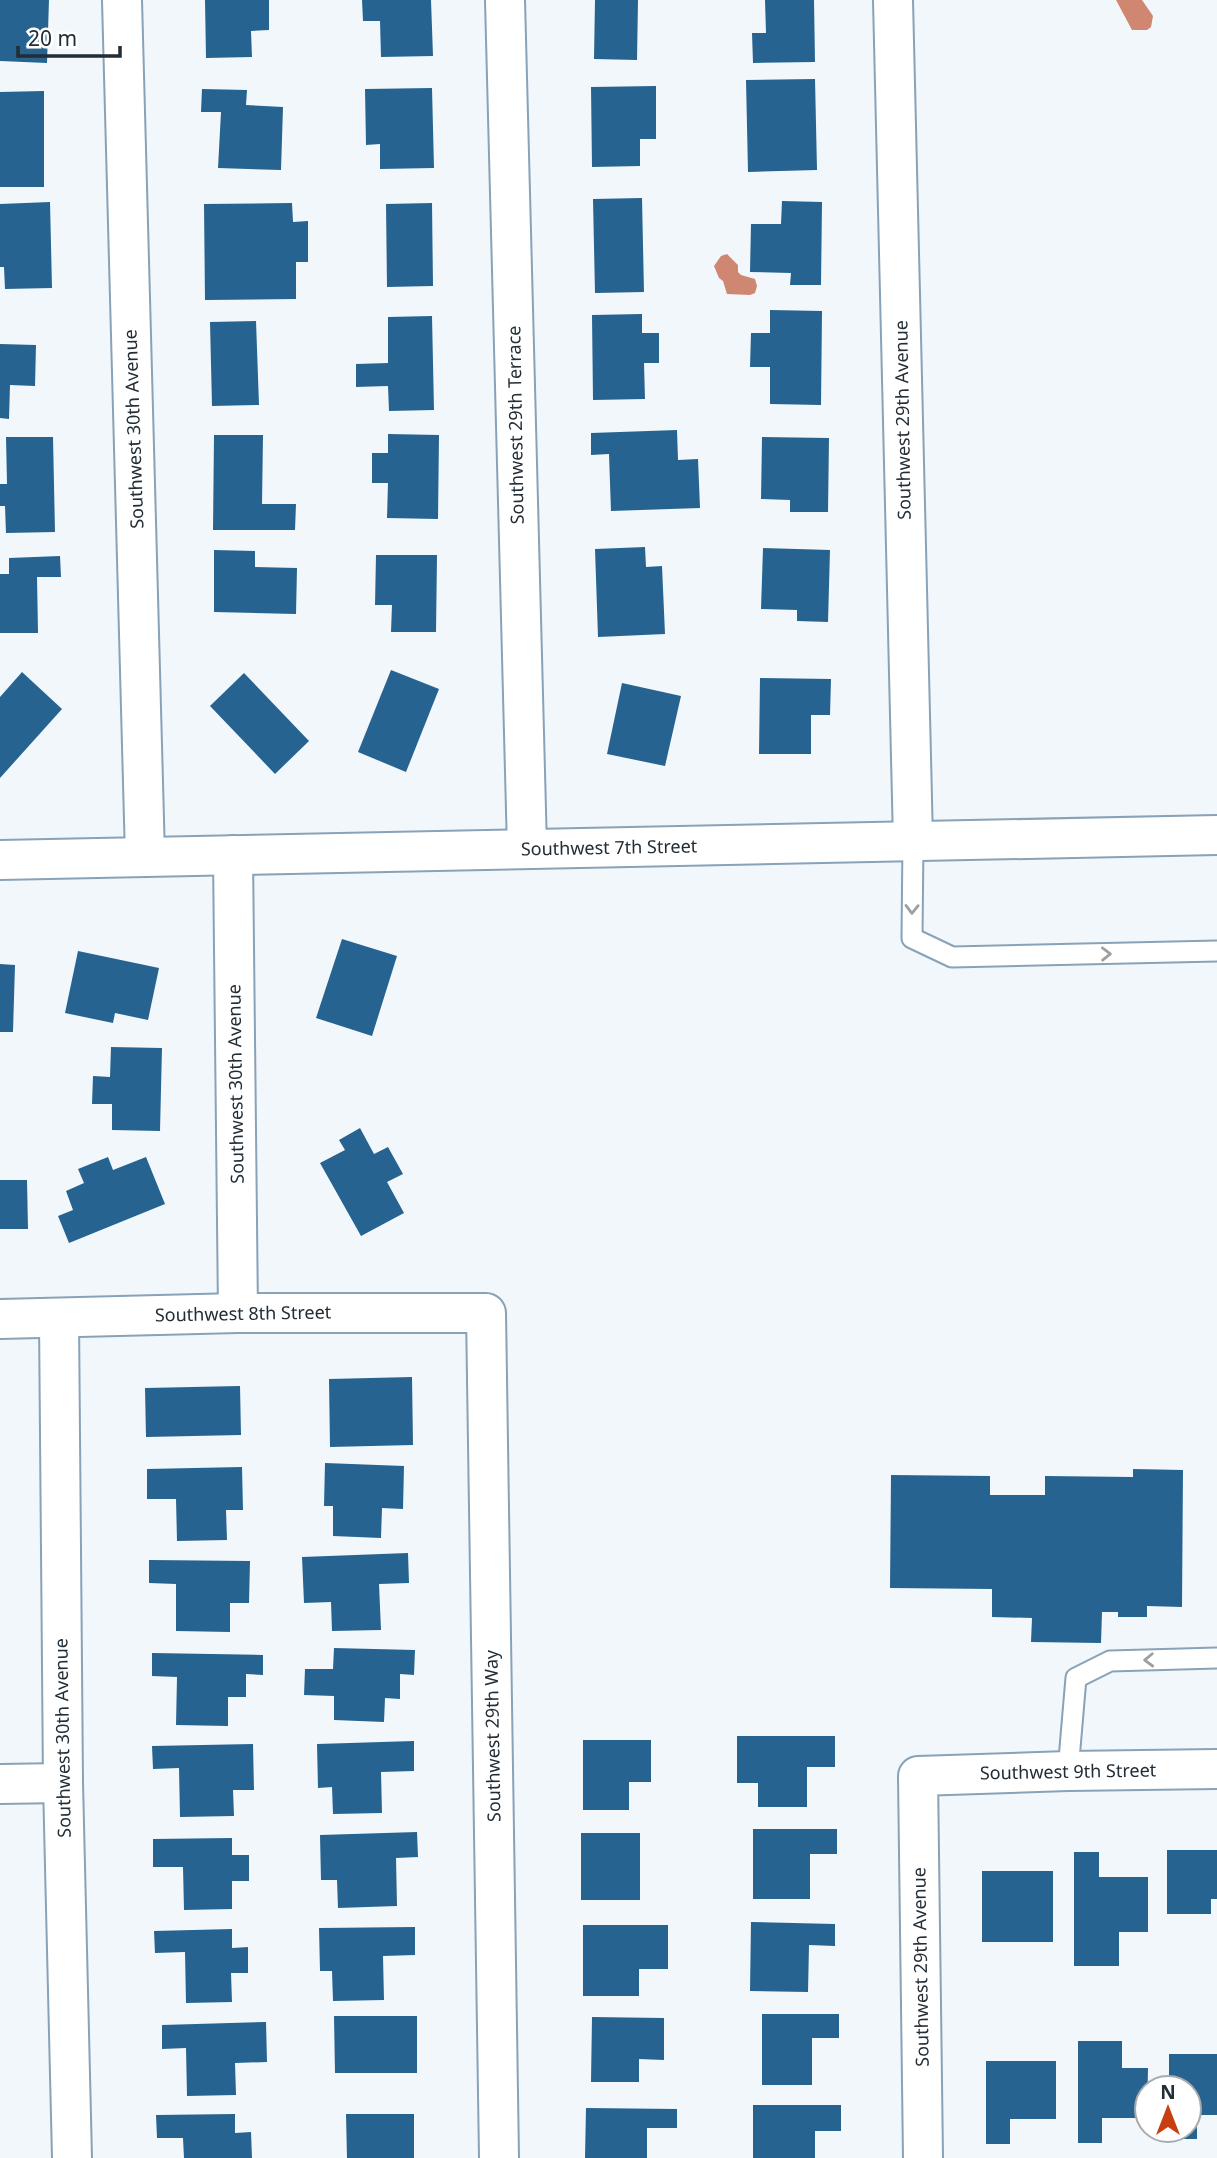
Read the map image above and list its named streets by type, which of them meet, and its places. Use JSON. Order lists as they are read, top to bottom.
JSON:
{
  "streets": {
    "street": [
      "Southwest 29th Avenue",
      "Southwest 29th Terrace",
      "Southwest 30th Avenue",
      "Southwest 7th Street",
      "Southwest 8th Street",
      "Southwest 29th Way",
      "Southwest 9th Street"
    ]
  },
  "crossings": [
    ["Southwest 29th Avenue", "Southwest 7th Street"],
    ["Southwest 29th Avenue", "Southwest 9th Street"],
    ["Southwest 29th Terrace", "Southwest 7th Street"],
    ["Southwest 30th Avenue", "Southwest 7th Street"],
    ["Southwest 30th Avenue", "Southwest 8th Street"],
    ["Southwest 8th Street", "Southwest 29th Way"]
  ],
  "scale_bar": "20 m",
  "north": "top"
}
